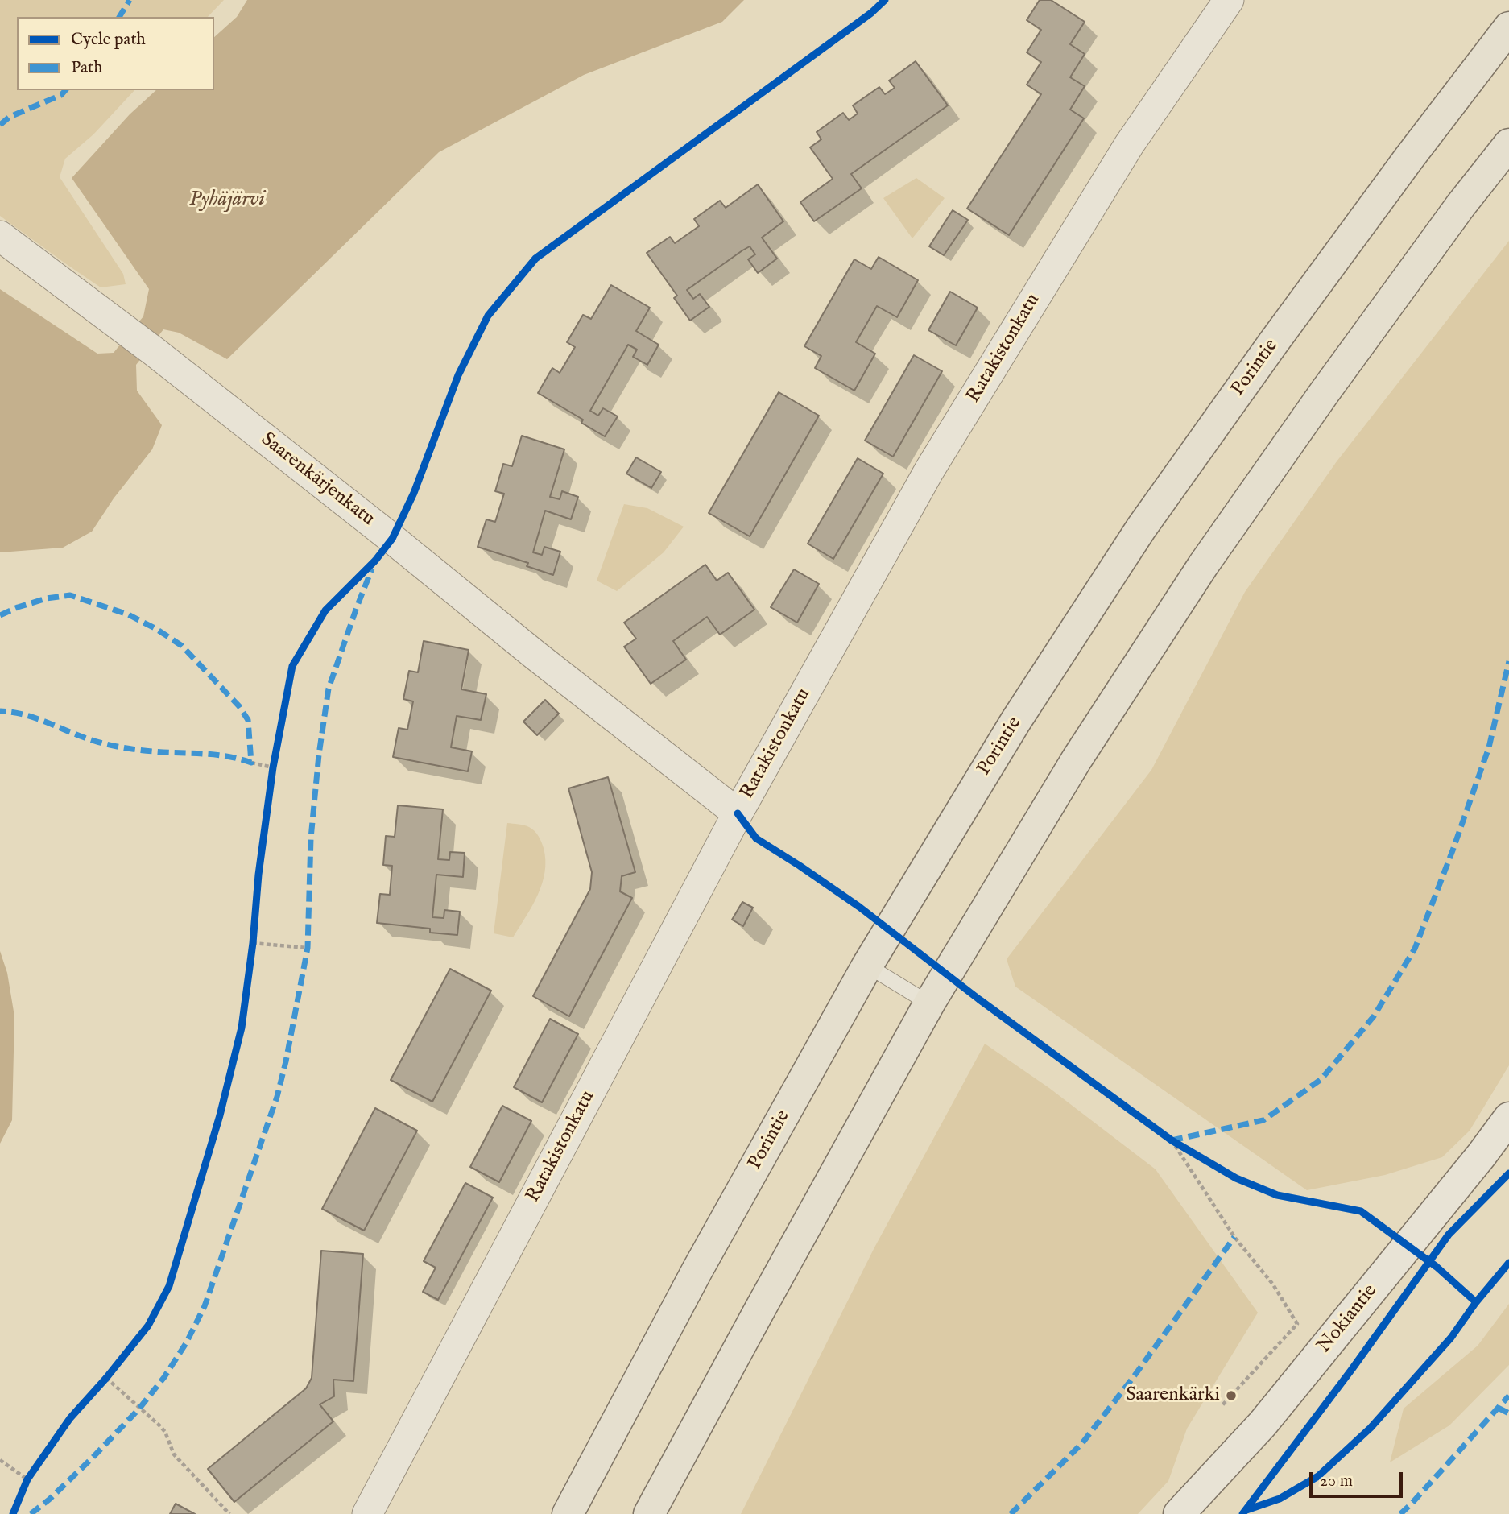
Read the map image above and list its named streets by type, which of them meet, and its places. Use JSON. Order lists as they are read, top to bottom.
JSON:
{
  "streets": {
    "highway": ["Porintie"],
    "main road": ["Nokiantie"],
    "street": ["Ratakistonkatu", "Saarenkärjenkatu"]
  },
  "crossings": [
    ["Ratakistonkatu", "Saarenkärjenkatu"]
  ],
  "water": ["Pyhäjärvi"],
  "places": ["Saarenkärki"],
  "legend": ["Cycle path", "Path"],
  "scale_bar": "20 m"
}
